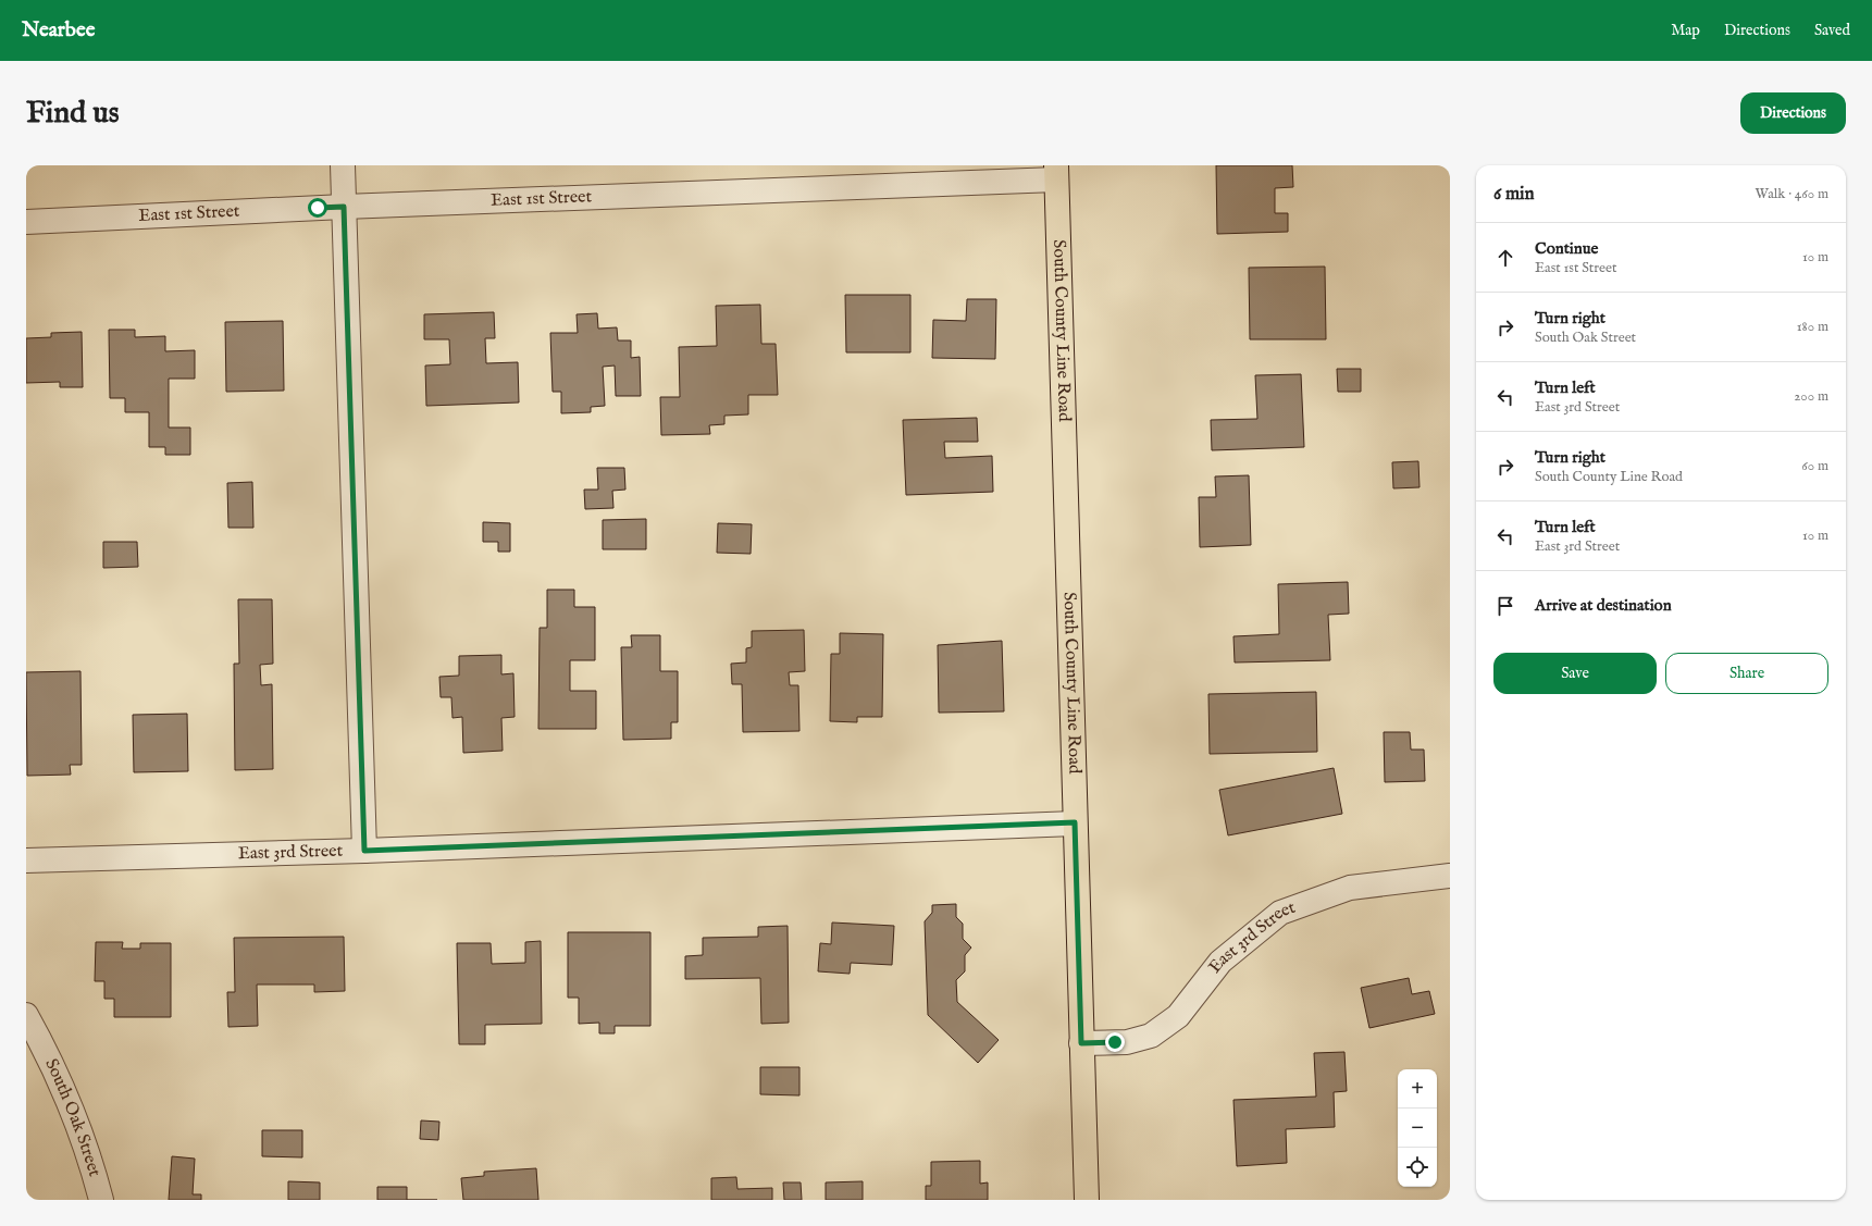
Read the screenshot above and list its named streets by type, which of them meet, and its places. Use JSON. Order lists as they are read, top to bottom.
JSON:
{
  "streets": {
    "main road": ["South County Line Road"],
    "street": ["East 1st Street", "East 3rd Street", "South Oak Street"]
  },
  "crossings": [
    ["East 1st Street", "South County Line Road"],
    ["South County Line Road", "East 3rd Street"]
  ],
  "page": {
    "header": "Nearbee",
    "nav": ["Map", "Directions", "Saved"],
    "buttons": [
      "Directions",
      ["Save", "Share"]
    ],
    "title": "Find us",
    "heading": ["6 min", "Walk · 460 m"],
    "list": [
      ["Continue", "East 1st Street", "10 m"],
      ["Turn right", "South Oak Street", "180 m"],
      ["Turn left", "East 3rd Street", "200 m"],
      ["Turn right", "South County Line Road", "60 m"],
      ["Turn left", "East 3rd Street", "10 m"],
      "Arrive at destination"
    ],
    "map_buttons": ["+", "−"]
  }
}
